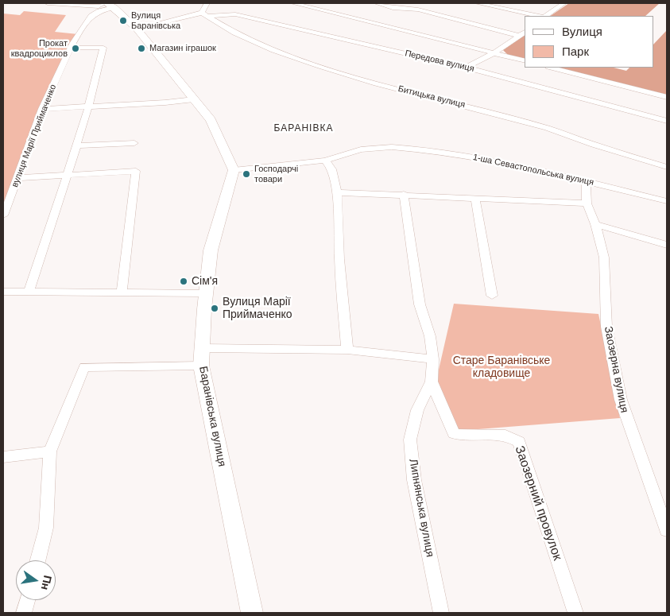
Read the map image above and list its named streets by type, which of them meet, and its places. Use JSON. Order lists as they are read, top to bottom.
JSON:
{
  "streets": {
    "main road": ["Баранівська вулиця"],
    "street": [
      "Передова вулиця",
      "Битицька вулиця",
      "вулиця Марії Приймаченко",
      "1-ша Севастопольська вулиця",
      "Заозерна вулиця",
      "Заозерний провулок",
      "Липнянська вулиця"
    ]
  },
  "crossings": [
    ["Передова вулиця", "Битицька вулиця"],
    ["1-ша Севастопольська вулиця", "Заозерна вулиця"],
    ["1-ша Севастопольська вулиця", "Баранівська вулиця"],
    ["Заозерний провулок", "Липнянська вулиця"]
  ],
  "districts": ["БАРАНІВКА"],
  "parks": ["Старе Баранівське кладовище"],
  "places": [
    "Вулиця Баранівська",
    "Прокат квадроциклов",
    "Магазин іграшок",
    "Господарчі товари",
    "Сім'я",
    "Вулиця Марії Приймаченко"
  ],
  "legend": ["Вулиця", "Парк"],
  "north": "right"
}
